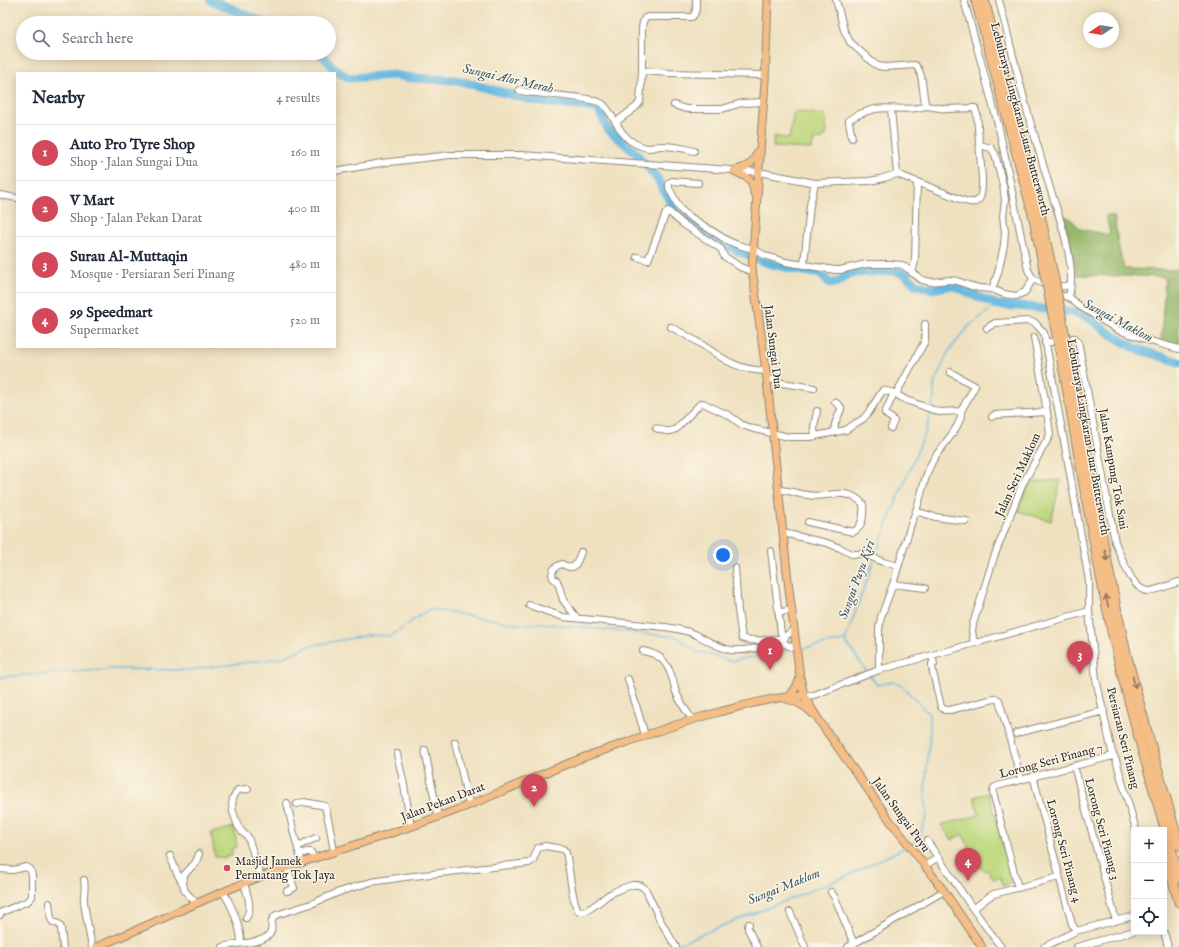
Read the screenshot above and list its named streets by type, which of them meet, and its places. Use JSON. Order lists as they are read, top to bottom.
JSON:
{
  "streets": {
    "highway": ["Lebuhraya Lingkaran Luar Butterworth"],
    "main road": ["Jalan Sungai Dua", "Jalan Pekan Darat", "Jalan Sungai Puyu"],
    "street": [
      "Jalan Kampung Tok Sani",
      "Jalan Seri Maklom",
      "Persiaran Seri Pinang",
      "Lorong Seri Pinang 7",
      "Lorong Seri Pinang 3",
      "Lorong Seri Pinang 4"
    ]
  },
  "crossings": [
    ["Jalan Sungai Dua", "Jalan Pekan Darat"],
    ["Jalan Sungai Dua", "Jalan Sungai Puyu"],
    ["Jalan Kampung Tok Sani", "Persiaran Seri Pinang"],
    ["Persiaran Seri Pinang", "Lorong Seri Pinang 7"],
    ["Lorong Seri Pinang 7", "Lorong Seri Pinang 3"],
    ["Lorong Seri Pinang 7", "Lorong Seri Pinang 4"],
    ["Jalan Pekan Darat", "Jalan Sungai Puyu"]
  ],
  "water": ["Sungai Alor Merah", "Sungai Maklom", "Sungai Puyu Kiri"],
  "places": ["Masjid Jamek Permatang Tok Jaya"],
  "north": "left",
  "page": {
    "search": "Search here",
    "heading": ["Nearby", "4 results"],
    "list": [
      {
        "mark": "1",
        "name": "Auto Pro Tyre Shop",
        "note": "Shop · Jalan Sungai Dua",
        "value": "160 m"
      },
      {
        "mark": "2",
        "name": "V Mart",
        "note": "Shop · Jalan Pekan Darat",
        "value": "400 m"
      },
      {
        "mark": "3",
        "name": "Surau Al-Muttaqin",
        "note": "Mosque · Persiaran Seri Pinang",
        "value": "480 m"
      },
      {
        "mark": "4",
        "name": "99 Speedmart",
        "note": "Supermarket",
        "value": "520 m"
      }
    ],
    "pins": [
      "1",
      "3",
      "2",
      "4"
    ],
    "map_buttons": ["+", "−"]
  }
}
